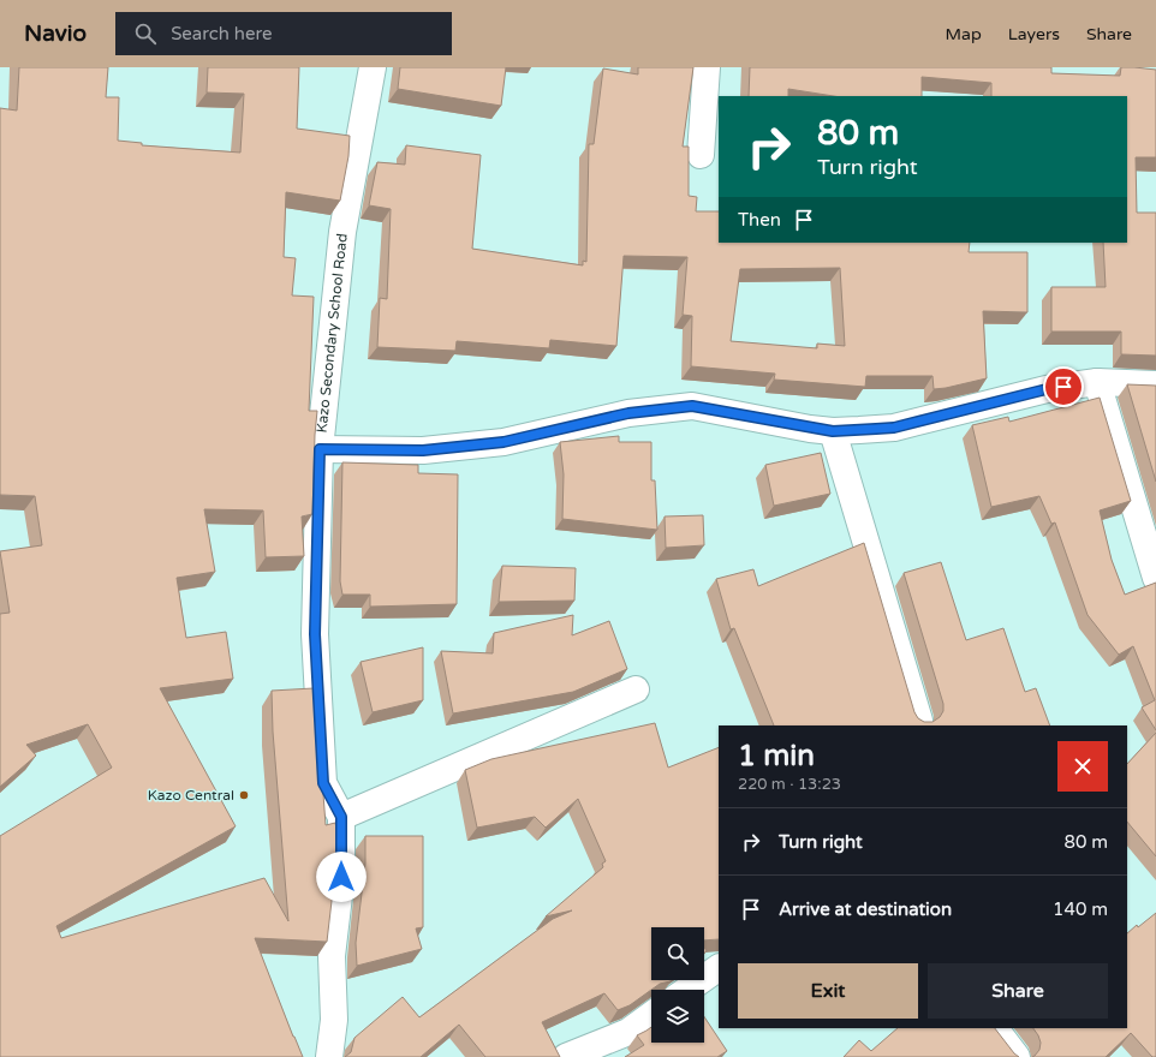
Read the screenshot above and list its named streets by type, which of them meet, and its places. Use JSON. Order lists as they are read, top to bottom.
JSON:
{
  "streets": {
    "street": ["Kazo Secondary School Road"]
  },
  "places": ["Kazo Central"],
  "page": {
    "header": "Navio",
    "search": "Search here",
    "nav": ["Map", "Layers", "Share"],
    "turn": ["80 m", "Turn right"],
    "then": "Then",
    "heading": ["1 min", "220 m · 13:23"],
    "list": [
      {
        "name": "Turn right",
        "value": "80 m"
      },
      {
        "name": "Arrive at destination",
        "value": "140 m"
      }
    ],
    "buttons": ["Exit", "Share"]
  }
}
